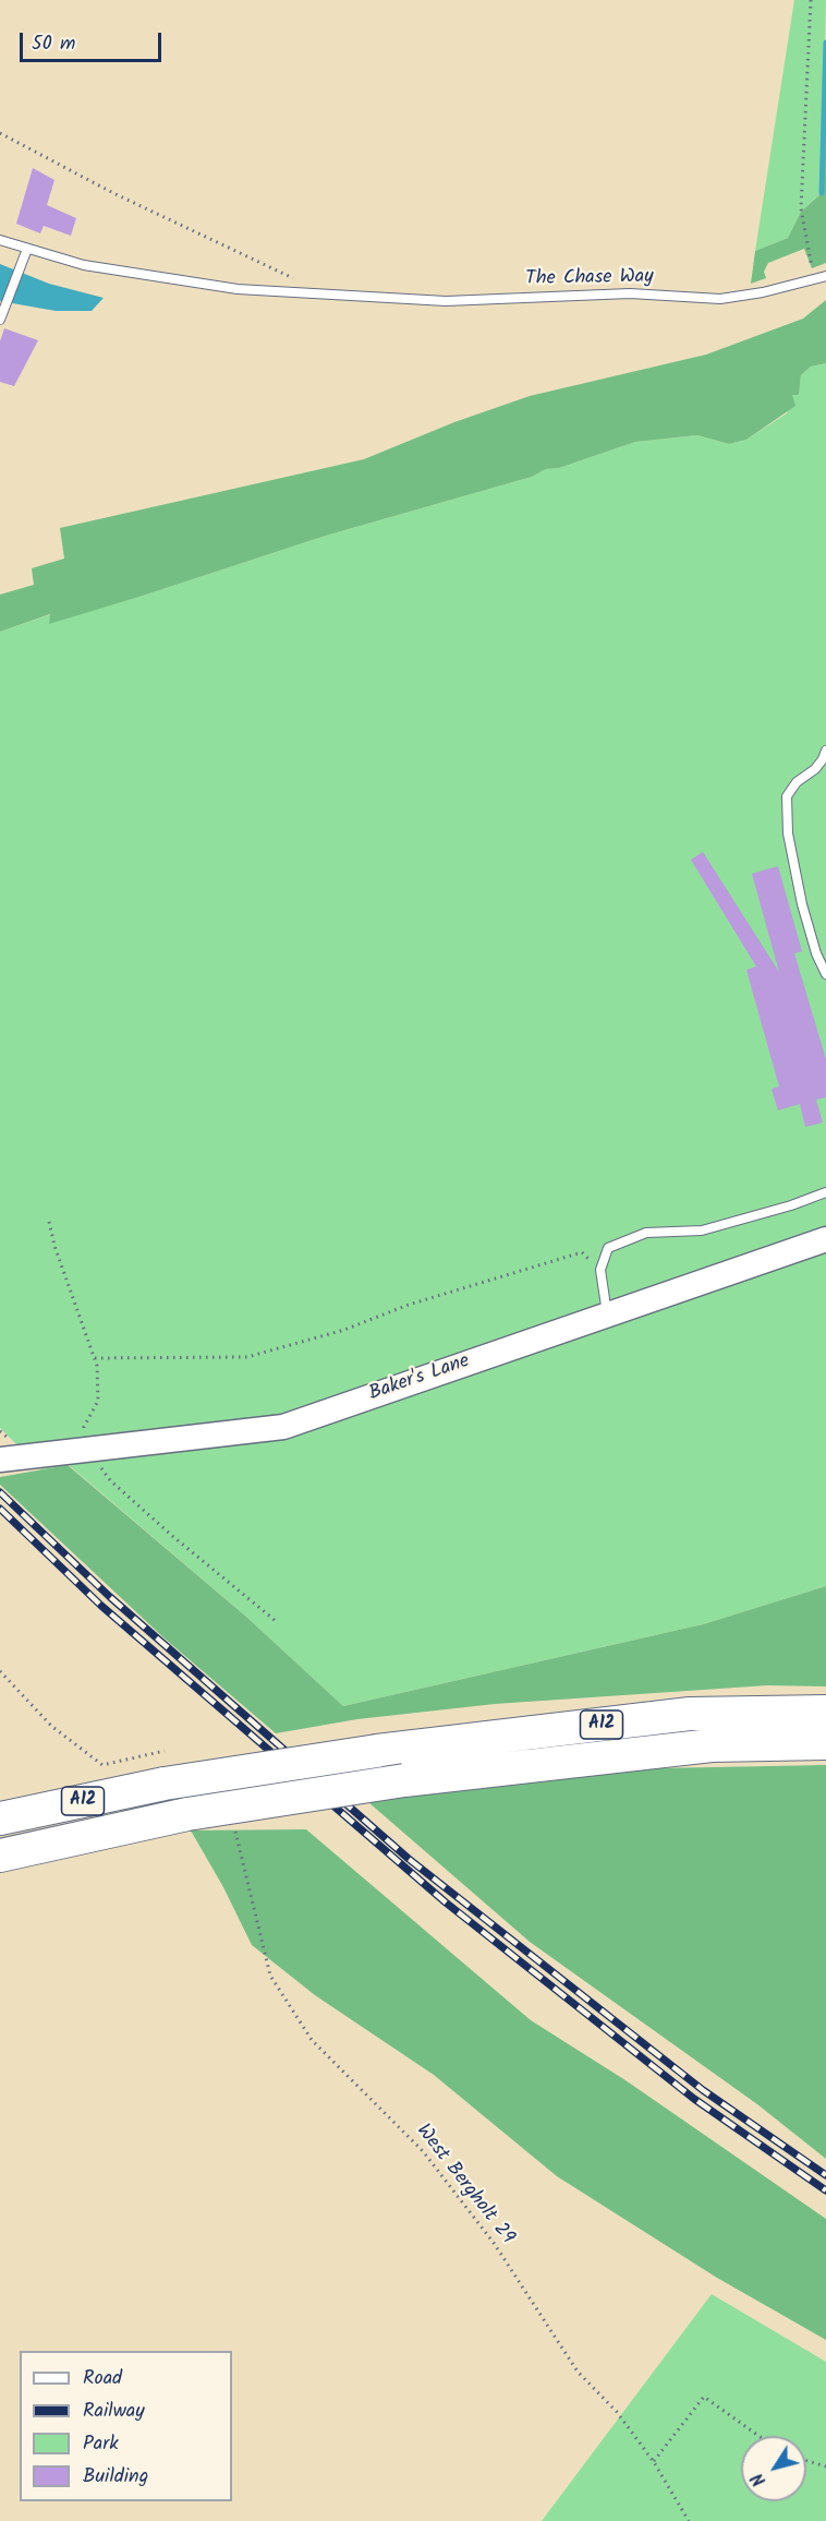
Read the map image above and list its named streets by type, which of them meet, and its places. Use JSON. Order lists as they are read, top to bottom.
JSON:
{
  "streets": {
    "highway": ["A12"],
    "street": ["Baker's Lane"],
    "lane": ["The Chase Way"],
    "path": ["West Bergholt 29"]
  },
  "legend": [
    "Road",
    "Railway",
    "Park",
    "Building"
  ],
  "scale_bar": "50 m",
  "north": "bottom left"
}
